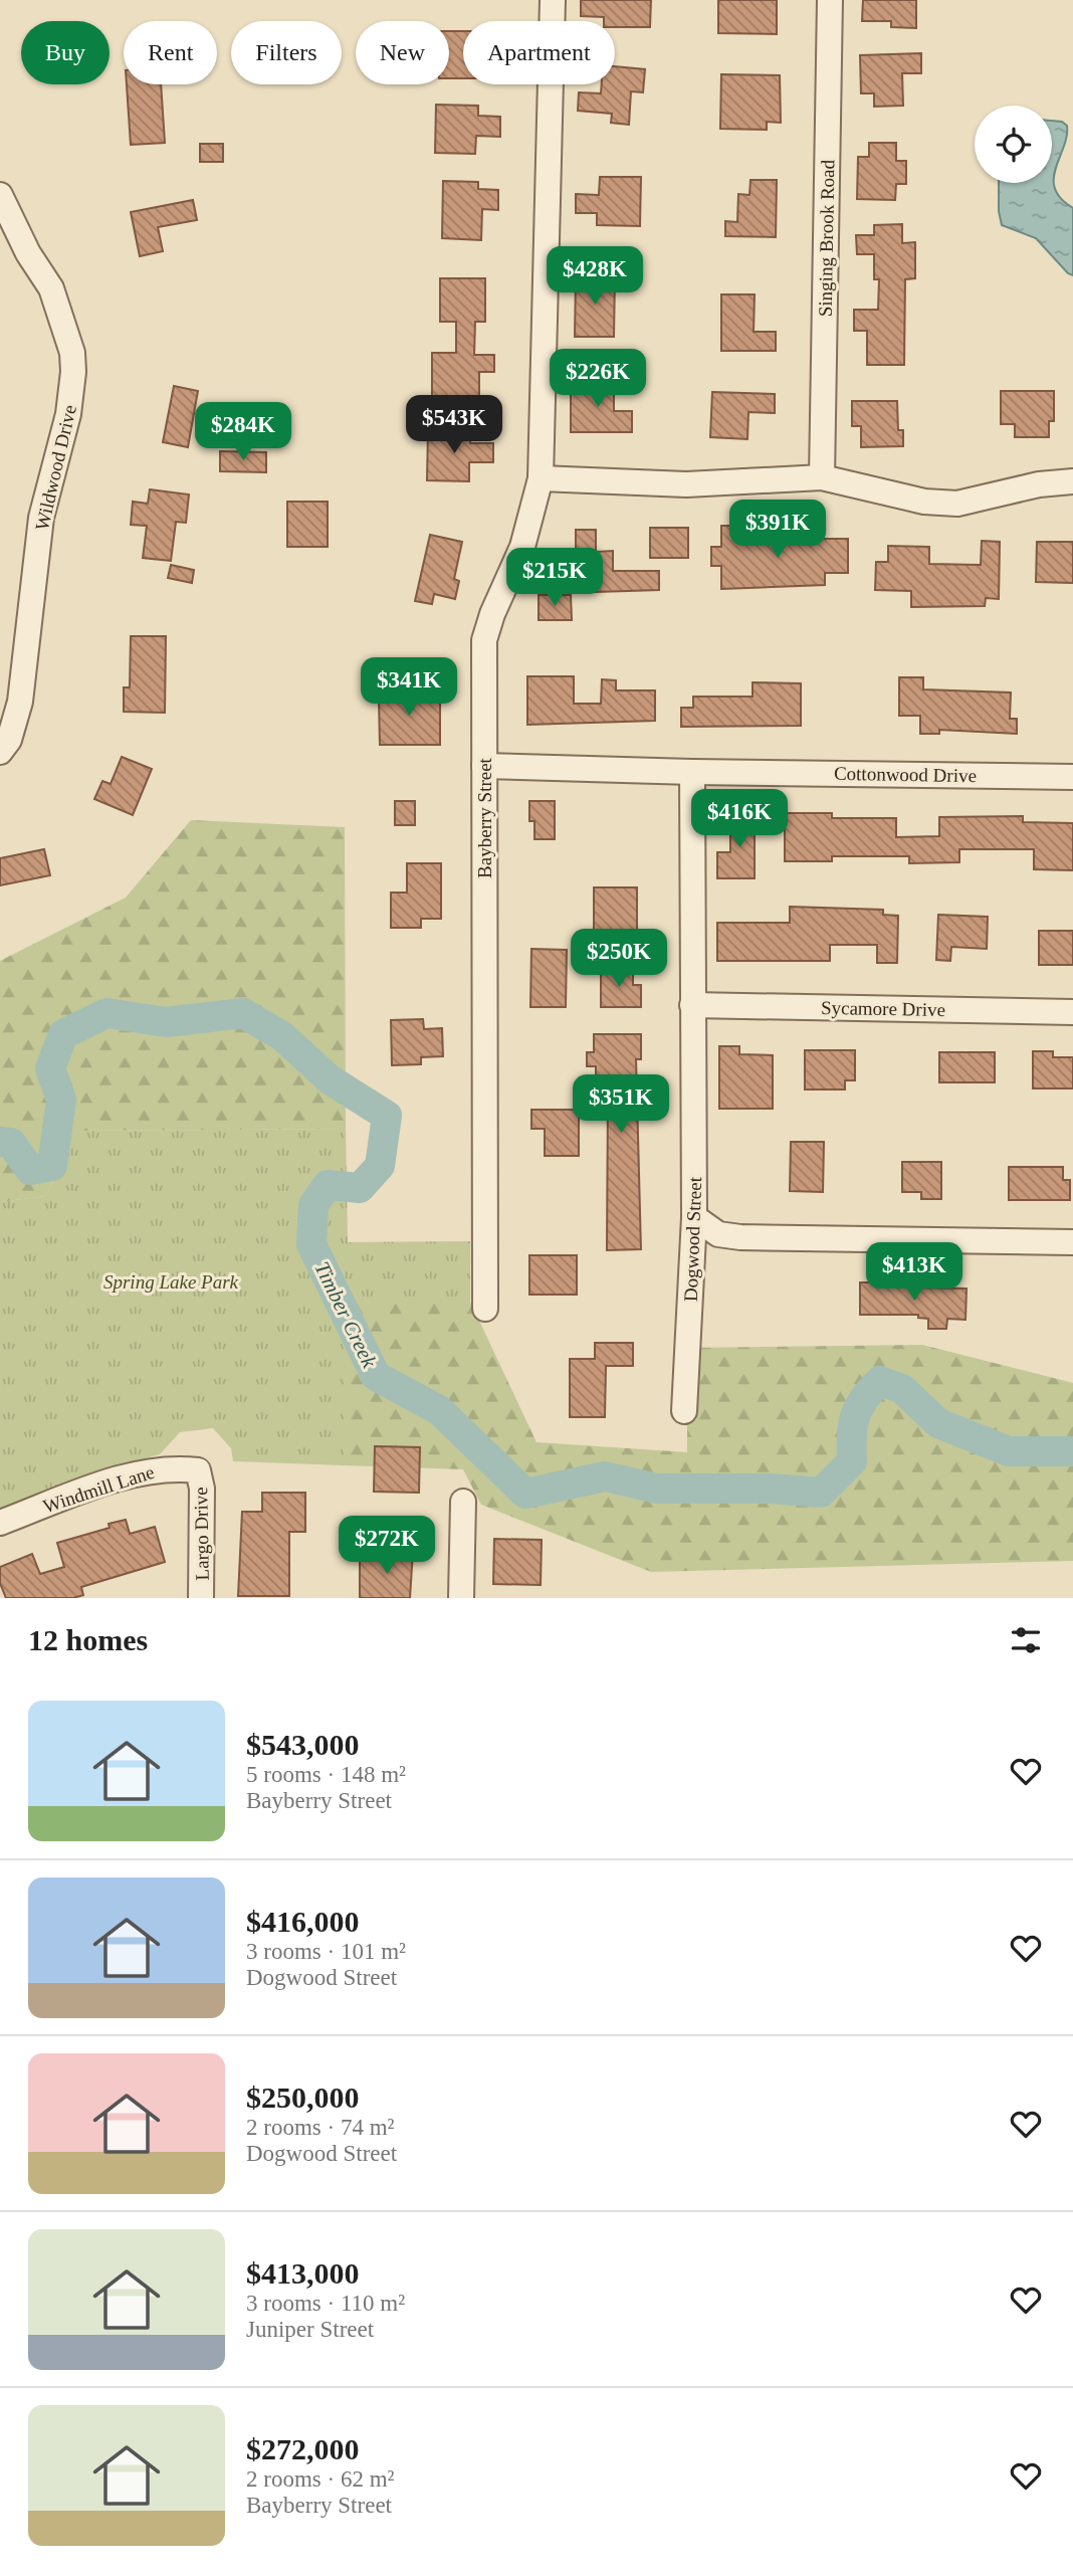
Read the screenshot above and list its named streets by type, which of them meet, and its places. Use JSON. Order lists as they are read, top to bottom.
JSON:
{
  "streets": {
    "street": [
      "Singing Brook Road",
      "Wildwood Drive",
      "Cottonwood Drive",
      "Bayberry Street",
      "Sycamore Drive",
      "Dogwood Street",
      "Windmill Lane",
      "Largo Drive"
    ]
  },
  "crossings": [
    ["Cottonwood Drive", "Bayberry Street"],
    ["Cottonwood Drive", "Dogwood Street"],
    ["Sycamore Drive", "Dogwood Street"],
    ["Windmill Lane", "Largo Drive"]
  ],
  "water": ["Timber Creek"],
  "parks": ["Spring Lake Park"],
  "page": {
    "chip": [
      "Buy",
      "Rent",
      "Filters",
      "New",
      "Apartment"
    ],
    "price": [
      "$428K",
      "$226K",
      "$543K",
      "$284K",
      "$391K",
      "$215K",
      "$341K",
      "$416K",
      "$250K",
      "$351K",
      "$413K",
      "$272K"
    ],
    "heading": "12 homes",
    "list": [
      {
        "name": "$543,000",
        "note": "5 rooms · 148 m² · Bayberry Street"
      },
      {
        "name": "$416,000",
        "note": "3 rooms · 101 m² · Dogwood Street"
      },
      {
        "name": "$250,000",
        "note": "2 rooms · 74 m² · Dogwood Street"
      },
      {
        "name": "$413,000",
        "note": "3 rooms · 110 m² · Juniper Street"
      },
      {
        "name": "$272,000",
        "note": "2 rooms · 62 m² · Bayberry Street"
      }
    ]
  }
}
